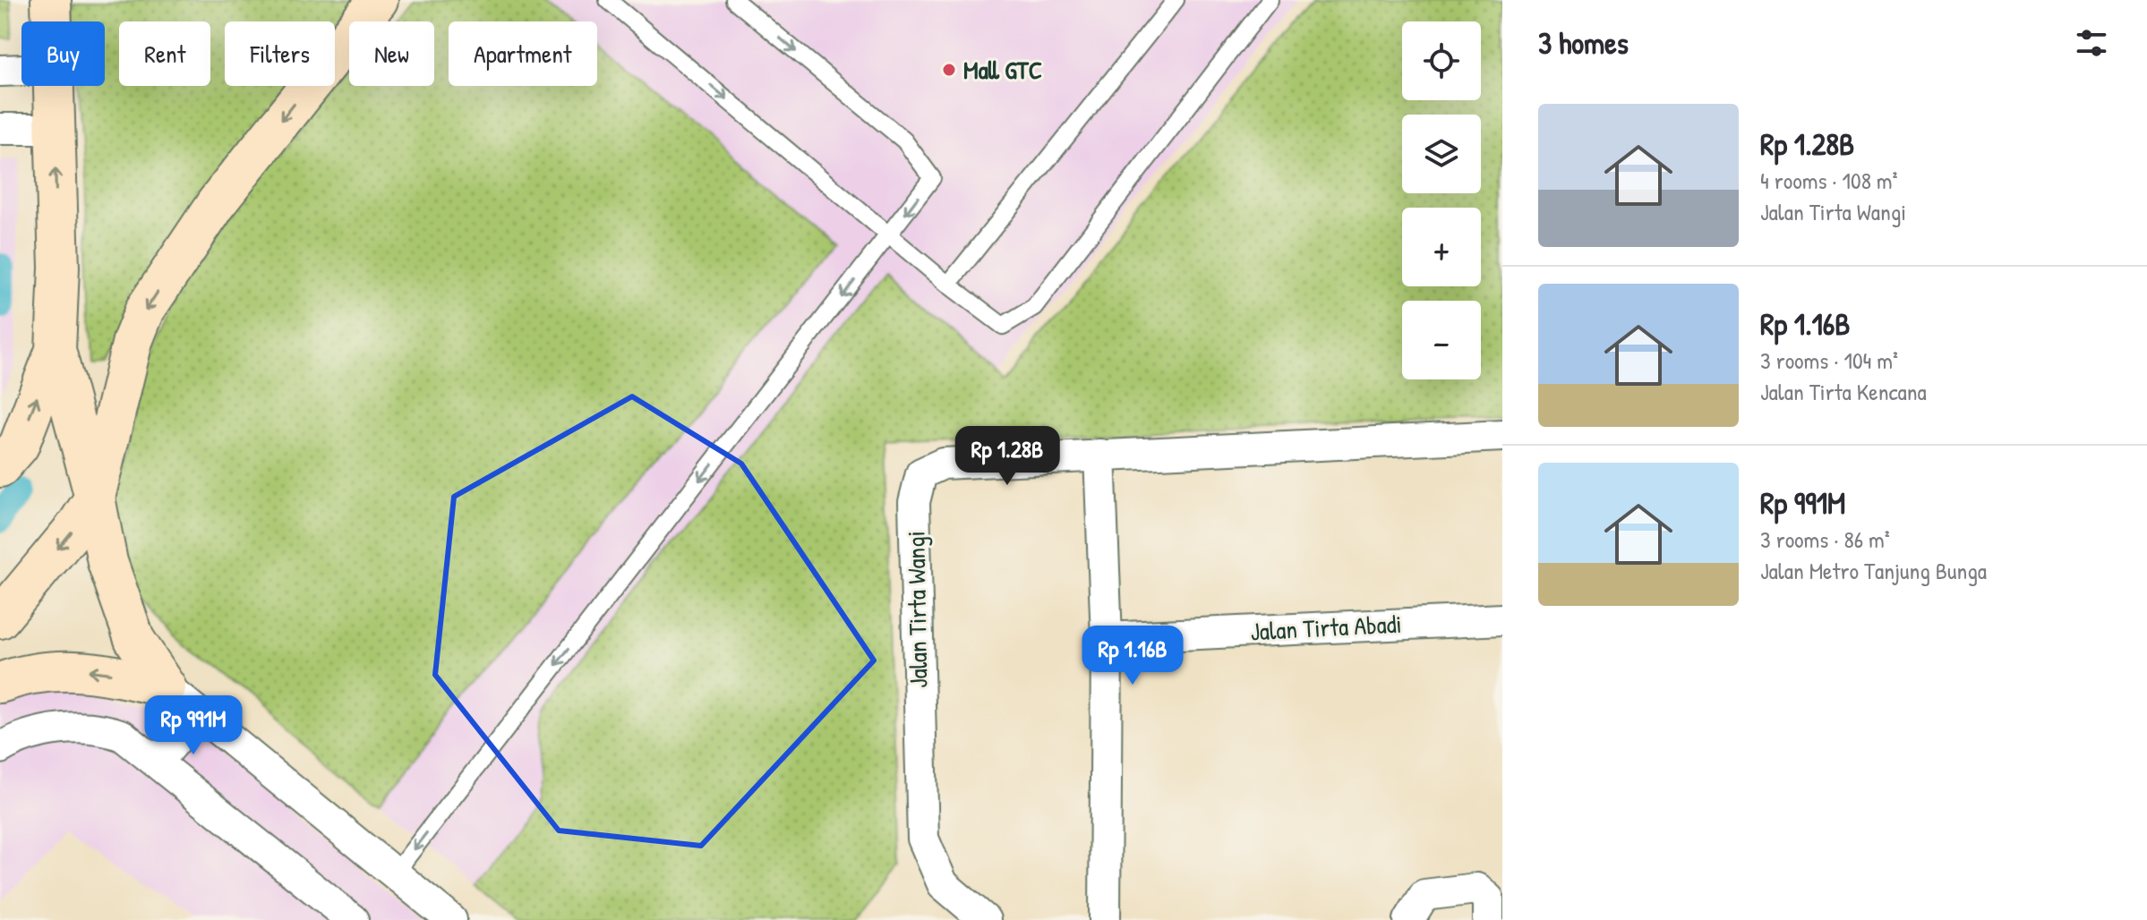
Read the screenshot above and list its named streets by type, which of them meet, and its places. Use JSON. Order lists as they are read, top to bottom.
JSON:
{
  "streets": {
    "street": ["Jalan Tirta Wangi", "Jalan Tirta Abadi"]
  },
  "places": ["Mall GTC"],
  "page": {
    "heading": "3 homes",
    "map_buttons": ["+", "−"],
    "chip": [
      "Buy",
      "Rent",
      "Filters",
      "New",
      "Apartment"
    ],
    "list": [
      {
        "name": "Rp 1.28B",
        "note": "4 rooms · 108 m² · Jalan Tirta Wangi"
      },
      {
        "name": "Rp 1.16B",
        "note": "3 rooms · 104 m² · Jalan Tirta Kencana"
      },
      {
        "name": "Rp 991M",
        "note": "3 rooms · 86 m² · Jalan Metro Tanjung Bunga"
      }
    ],
    "price": ["Rp 1.28B", "Rp 1.16B", "Rp 991M"]
  }
}
